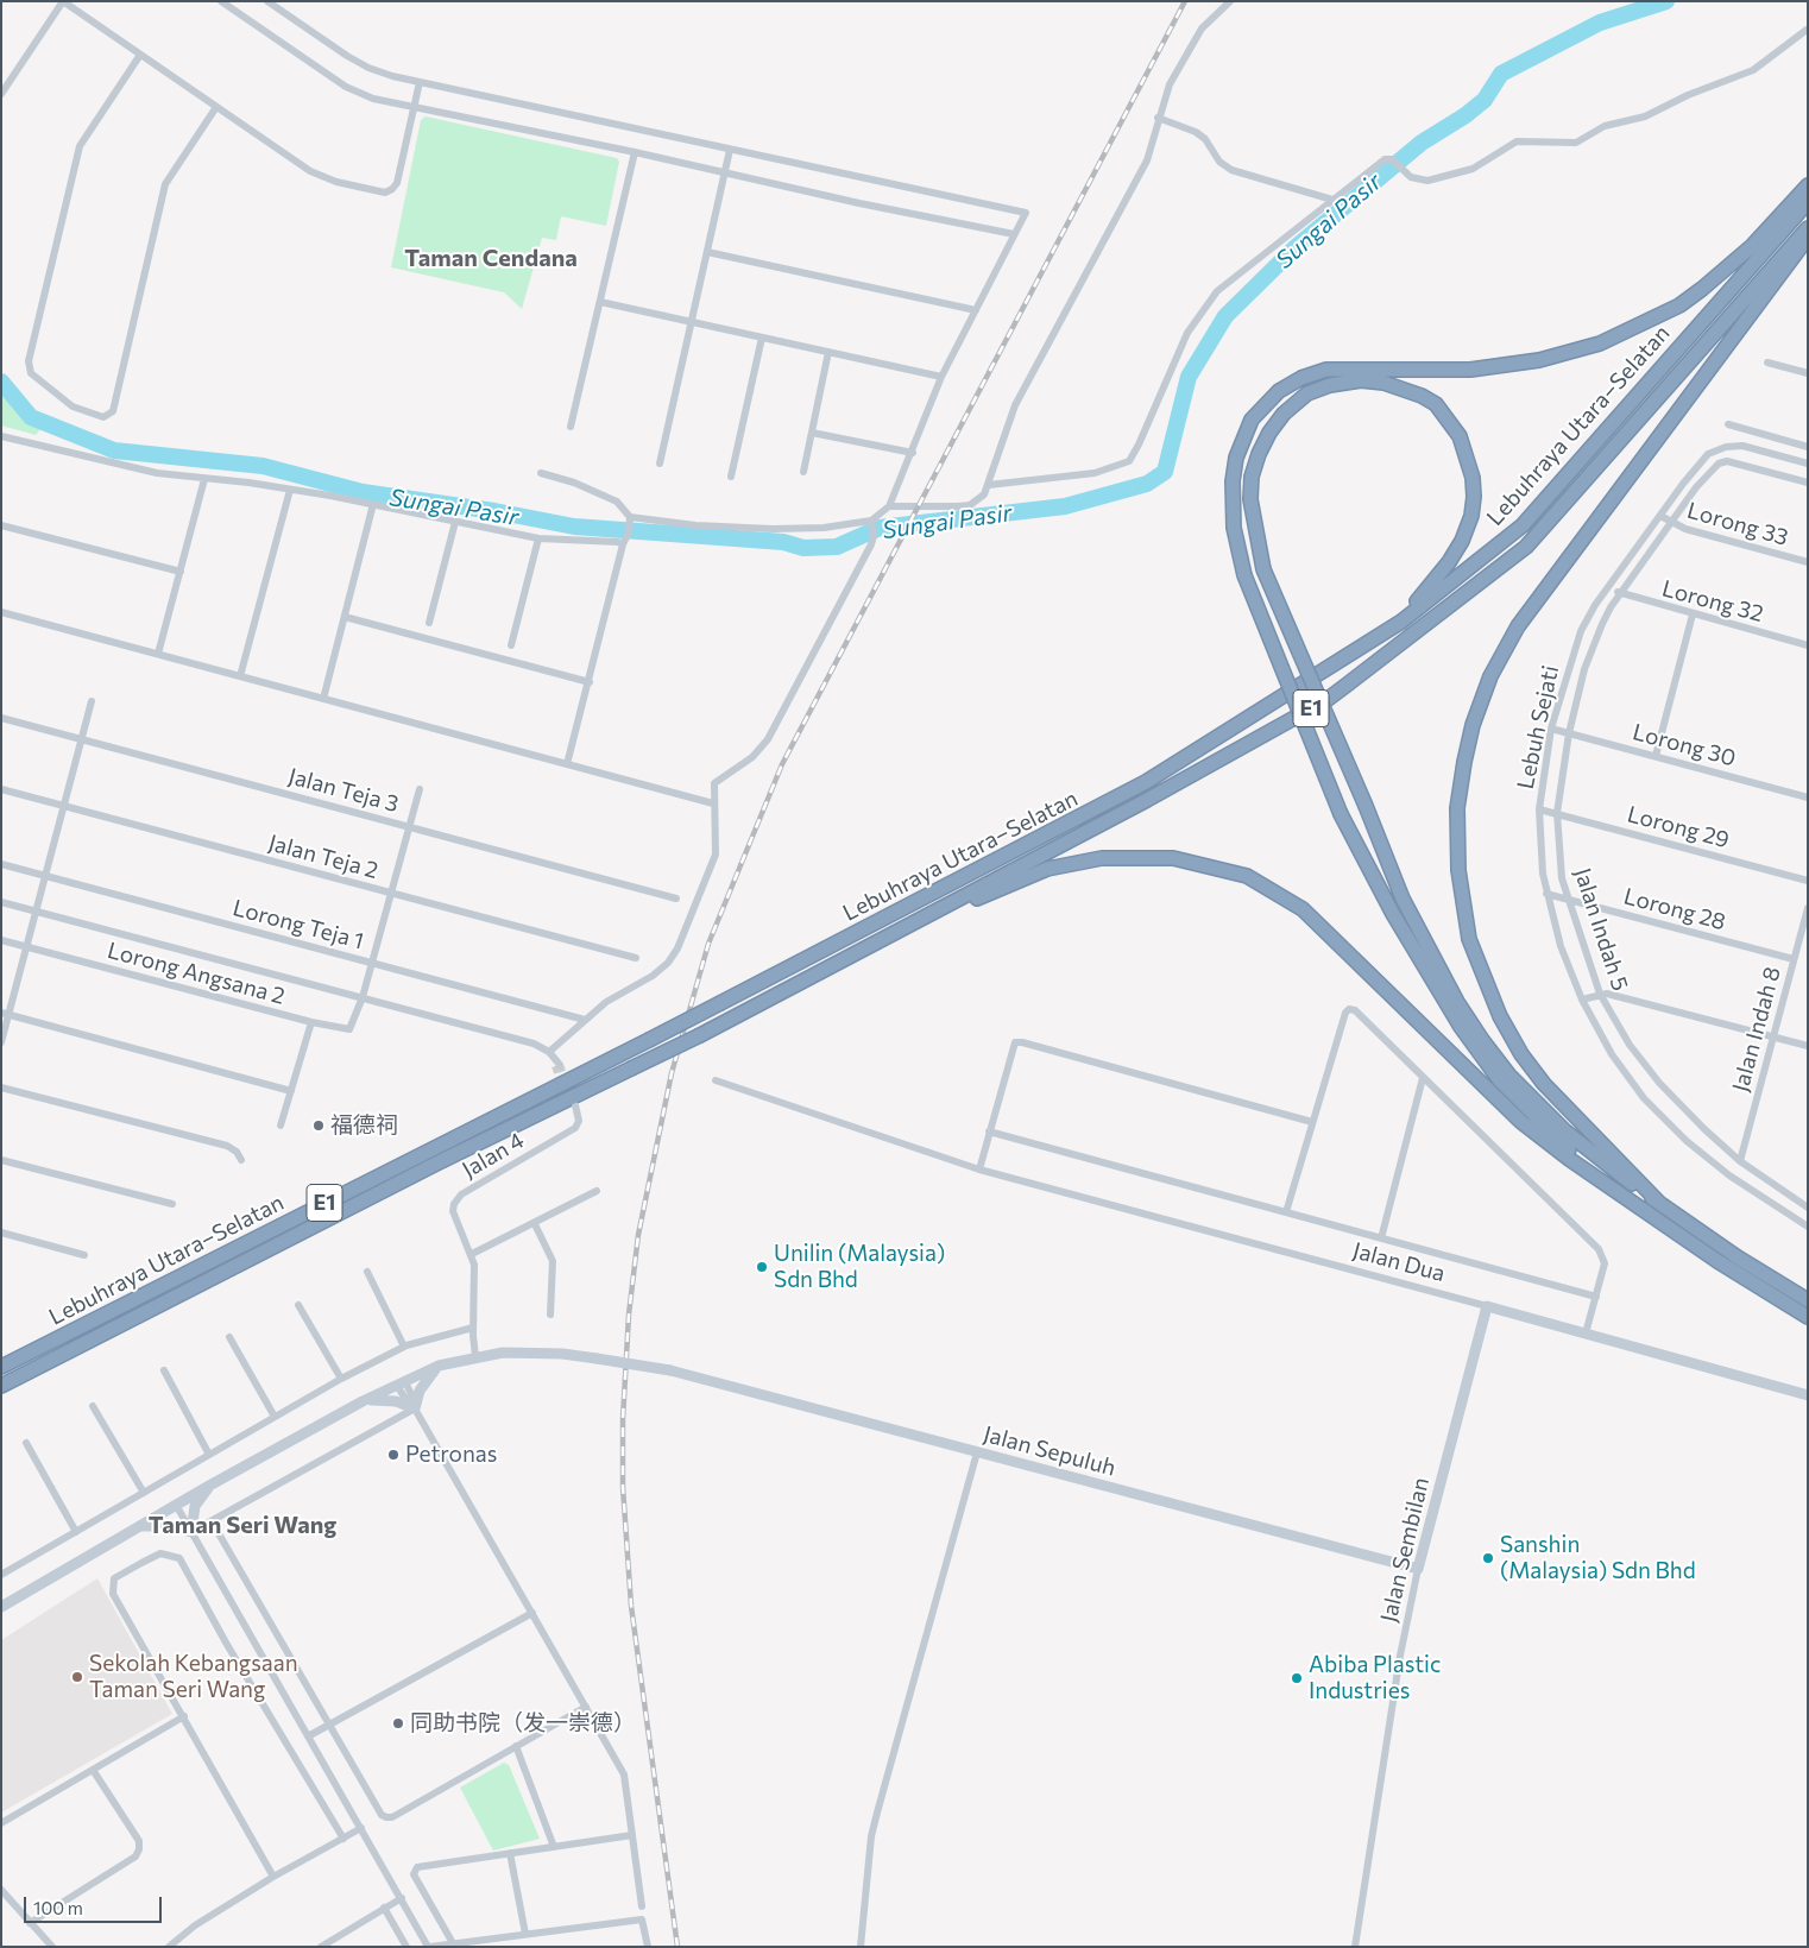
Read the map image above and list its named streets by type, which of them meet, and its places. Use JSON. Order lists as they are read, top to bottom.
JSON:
{
  "streets": {
    "highway": ["Lebuhraya Utara–Selatan", "E1"],
    "main road": ["Jalan Dua", "Jalan Sepuluh", "Jalan Sembilan"],
    "street": [
      "Lorong 33",
      "Lorong 32",
      "Lebuh Sejati",
      "Lorong 30",
      "Jalan Teja 3",
      "Lorong 29",
      "Jalan Teja 2",
      "Lorong 28",
      "Lorong Teja 1",
      "Jalan Indah 5",
      "Lorong Angsana 2",
      "Jalan Indah 8",
      "Jalan 4"
    ]
  },
  "crossings": [
    ["Lorong 33", "Lebuh Sejati"],
    ["Lorong 33", "Jalan Indah 5"],
    ["Lorong 32", "Lebuh Sejati"],
    ["Lorong 32", "Jalan Indah 5"],
    ["Lebuh Sejati", "Lorong 30"],
    ["Lebuh Sejati", "Lorong 29"],
    ["Lebuh Sejati", "Lorong 28"],
    ["Lorong 30", "Jalan Indah 5"],
    ["Lorong 29", "Jalan Indah 5"],
    ["Lorong 28", "Jalan Indah 5"],
    ["Lorong 28", "Jalan Indah 8"],
    ["Jalan Indah 5", "Jalan Indah 8"],
    ["Jalan 4", "Jalan Sepuluh"],
    ["Jalan Dua", "Jalan Sembilan"],
    ["Jalan Sepuluh", "Jalan Sembilan"]
  ],
  "districts": ["Taman Cendana", "Taman Seri Wang"],
  "water": ["Sungai Pasir"],
  "places": [
    "福德祠",
    "Unilin (Malaysia) Sdn Bhd",
    "Petronas",
    "Sanshin (Malaysia) Sdn Bhd",
    "Sekolah Kebangsaan Taman Seri Wang",
    "Abiba Plastic Industries",
    "同助书院（发一崇德）"
  ],
  "scale_bar": "100 m"
}
